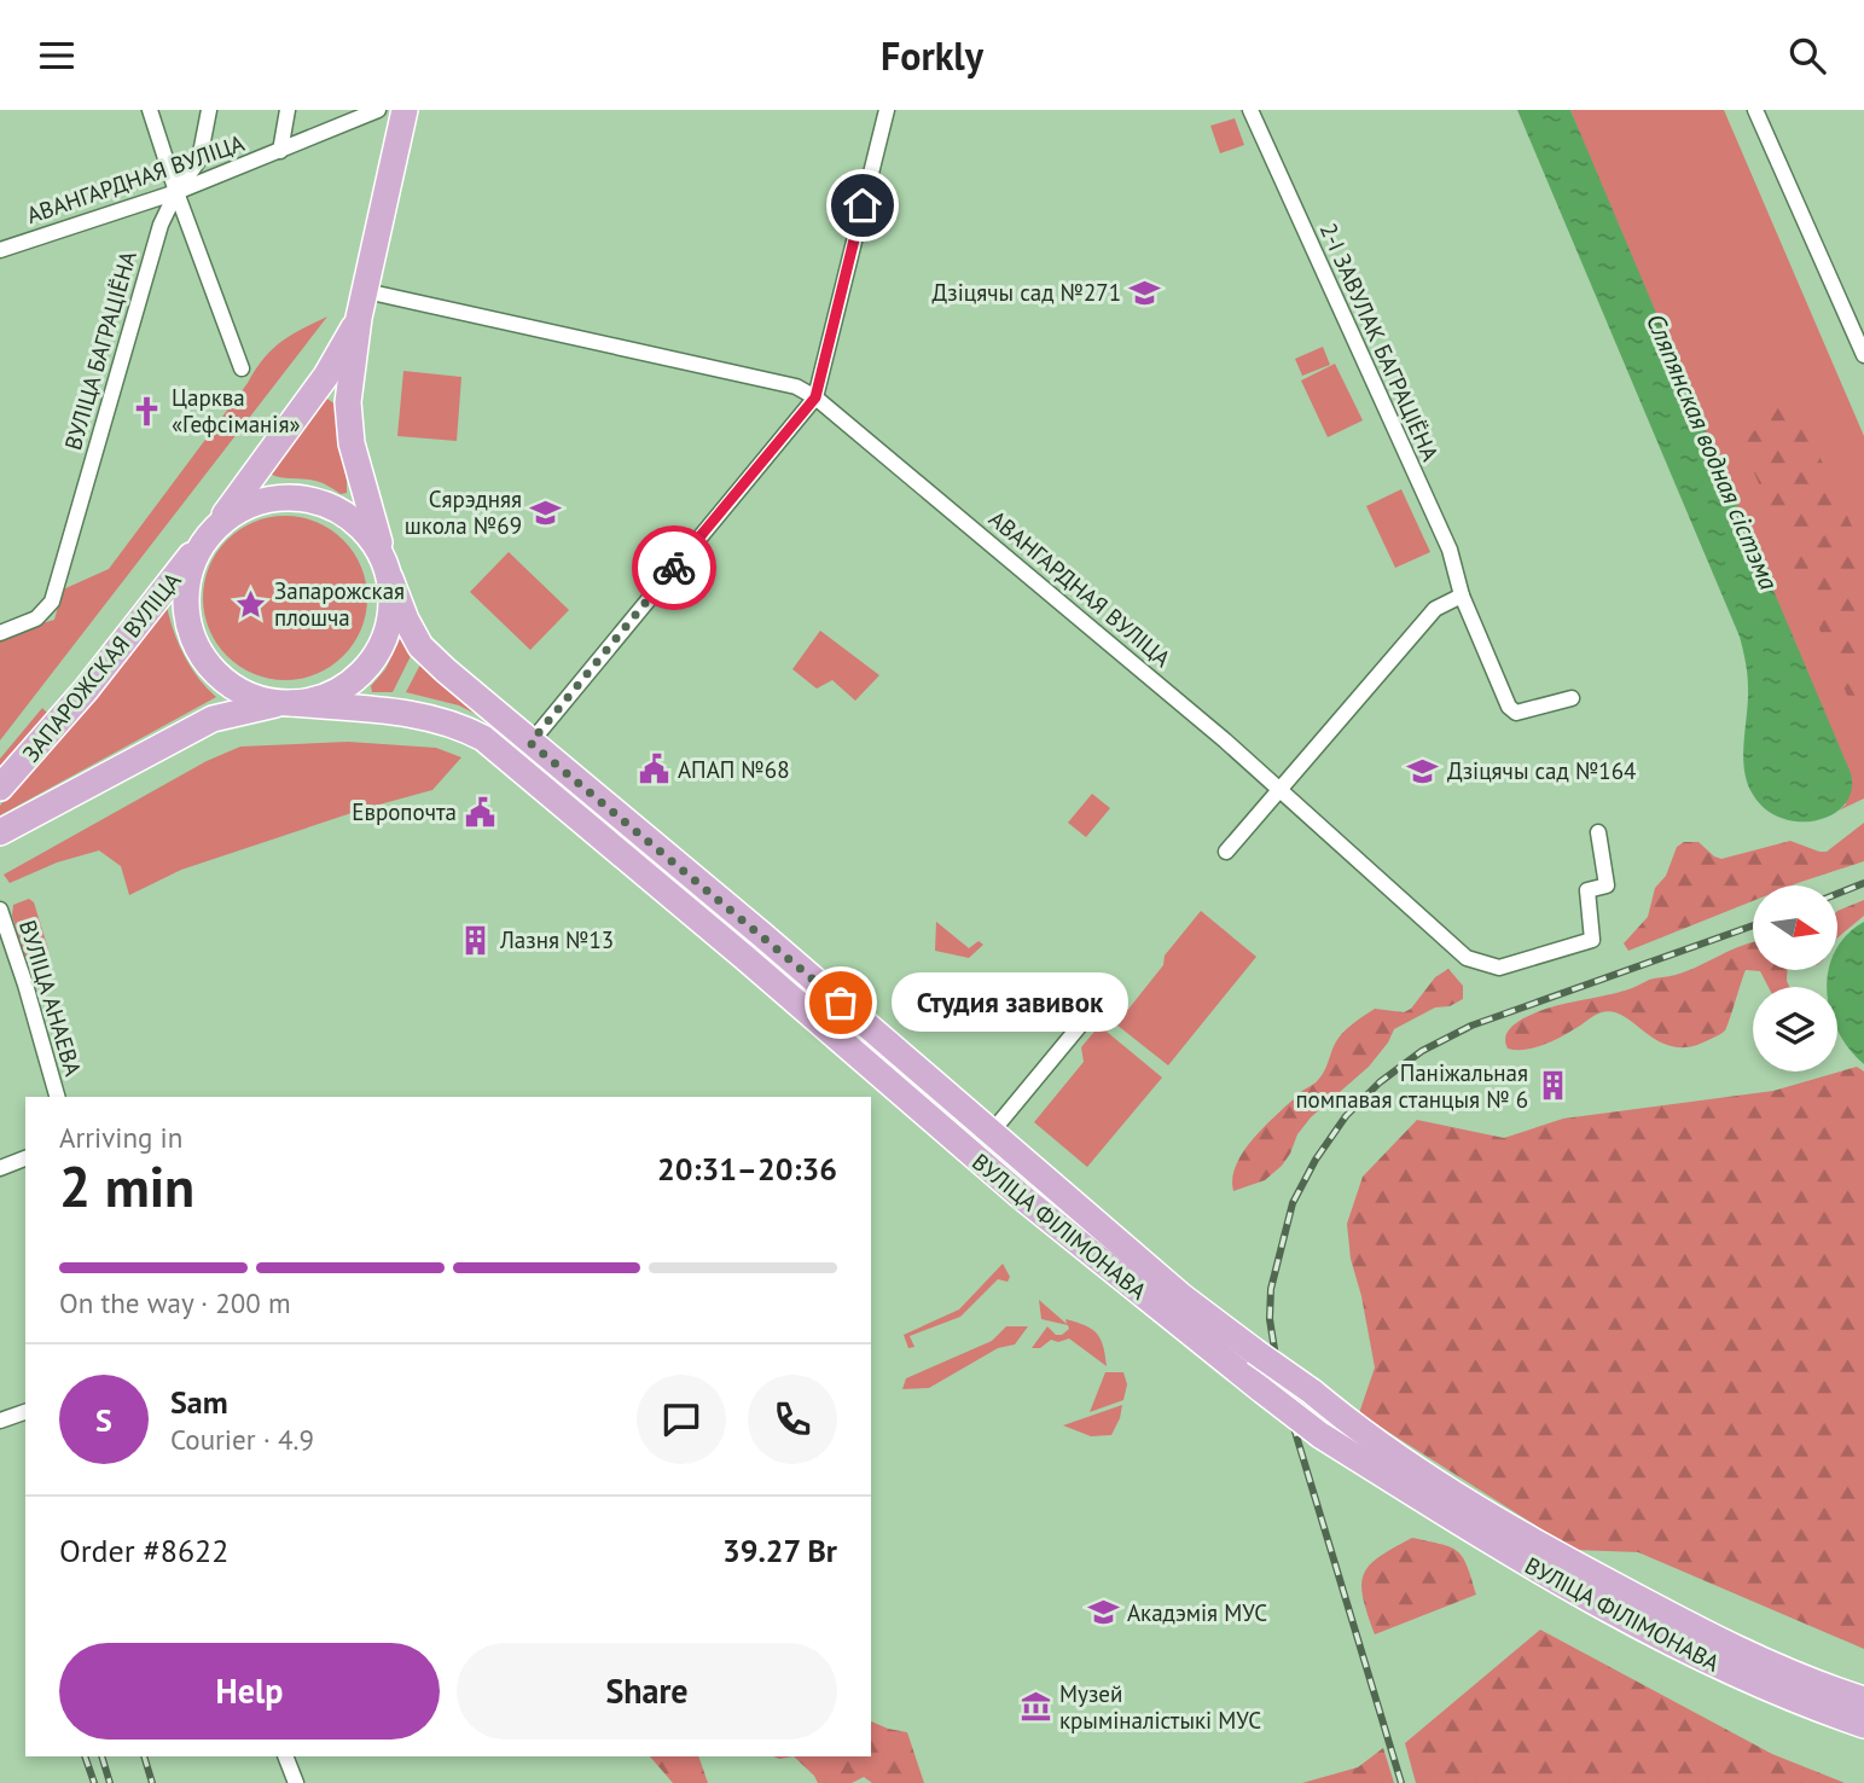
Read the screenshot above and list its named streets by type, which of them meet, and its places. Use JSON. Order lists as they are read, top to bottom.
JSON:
{
  "streets": {
    "main road": ["ЗАПАРОЖСКАЯ ВУЛІЦА", "ВУЛІЦА ФІЛІМОНАВА"],
    "street": [
      "АВАНГАРДНАЯ ВУЛІЦА",
      "2-І ЗАВУЛАК БАГРАЦІЁНА",
      "ВУЛІЦА БАГРАЦІЁНА",
      "ВУЛІЦА АНАЕВА"
    ]
  },
  "crossings": [
    ["АВАНГАРДНАЯ ВУЛІЦА", "ВУЛІЦА БАГРАЦІЁНА"],
    ["ЗАПАРОЖСКАЯ ВУЛІЦА", "ВУЛІЦА ФІЛІМОНАВА"]
  ],
  "water": ["Сляпянская водная сістэма"],
  "places": {
    "school or university": [
      "Дзіцячы сад №271",
      "Сярэдняя школа №69",
      "Дзіцячы сад №164",
      "Акадэмія МУС"
    ],
    "church": ["Царква «Гефсіманія»"],
    "place": ["Запарожская плошча"],
    "public building": ["АПАП №68", "Европочта"],
    "building": ["Лазня №13", "Паніжальная помпавая станцыя № 6"],
    "other": ["Студия завивок"],
    "museum": ["Музей крыміналістыкі МУС"]
  },
  "north": "right",
  "page": {
    "header": "Forkly",
    "bubble": "Студия завивок",
    "heading": ["2 min", "Arriving in", "20:31–20:36"],
    "panel": [
      "Sam",
      "Courier · 4.9",
      "Order #8622",
      "39.27 Br"
    ],
    "bar": "On the way · 200 m",
    "round": "S",
    "buttons": ["Help", "Share"]
  }
}
